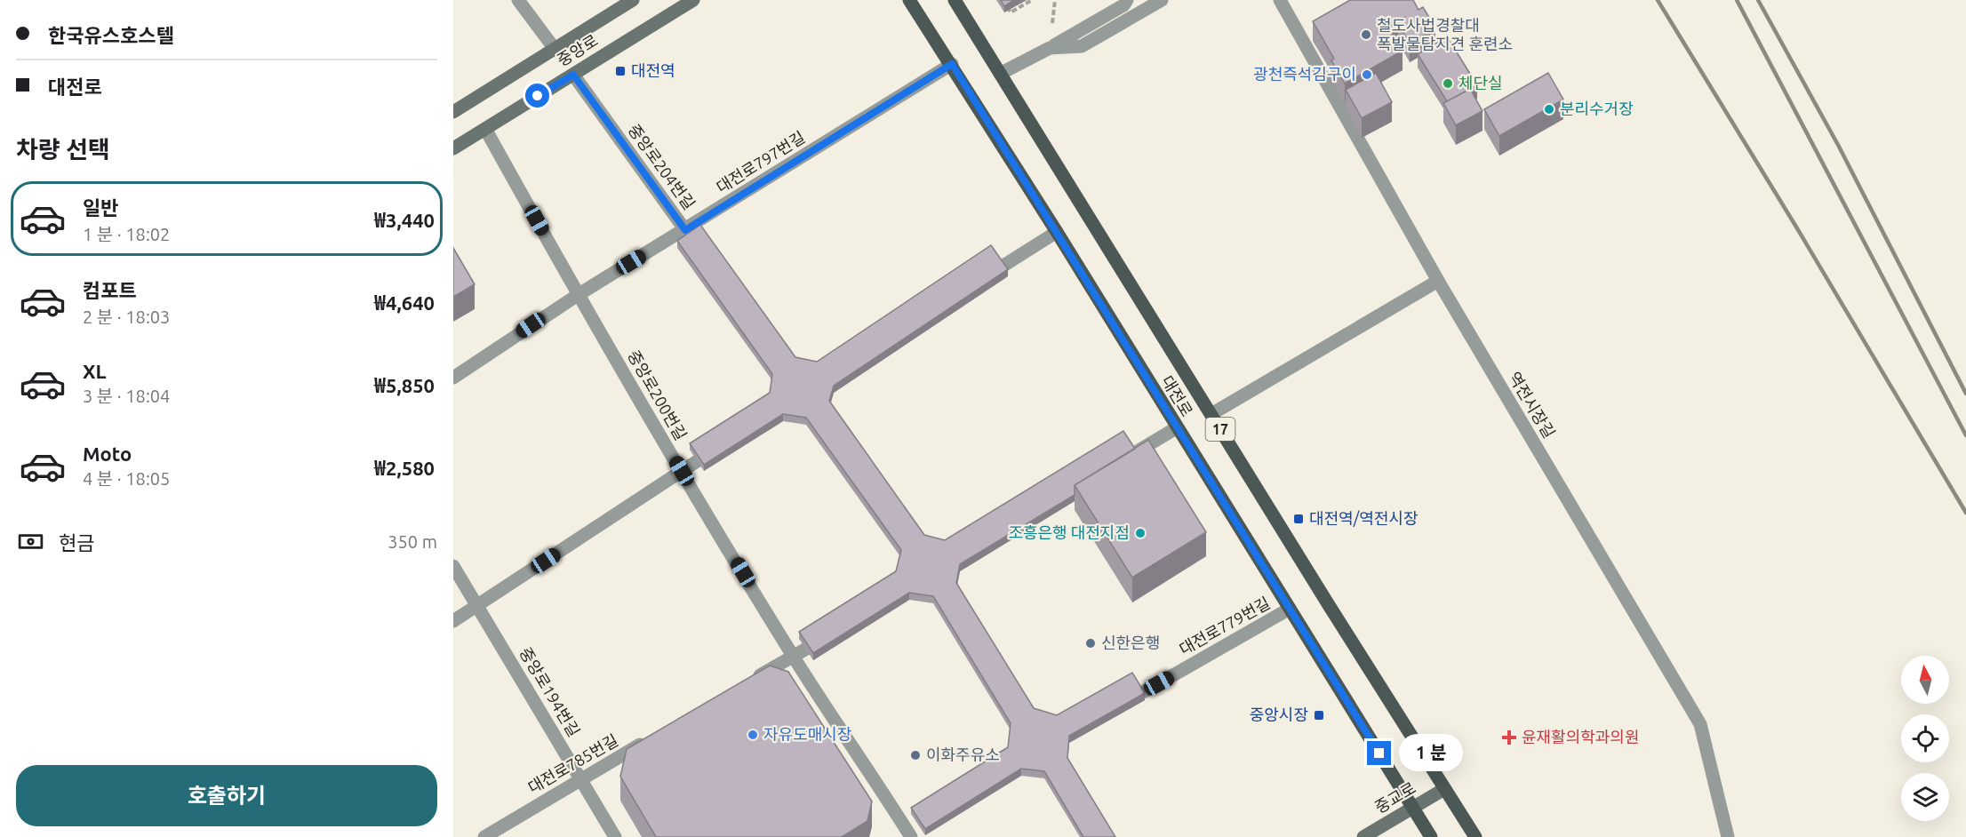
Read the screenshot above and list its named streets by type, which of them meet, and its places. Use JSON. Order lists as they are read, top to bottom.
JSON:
{
  "streets": {
    "main road": [
      "중앙로",
      "대전로",
      "17",
      "중교로"
    ],
    "street": [
      "대전로797번길",
      "중앙로204번길",
      "중앙로200번길",
      "역전시장길",
      "대전로779번길",
      "중앙로194번길",
      "대전로785번길"
    ]
  },
  "crossings": [
    ["중앙로", "중앙로204번길"],
    ["중앙로", "중앙로200번길"],
    ["대전로797번길", "중앙로204번길"],
    ["대전로797번길", "중앙로200번길"],
    ["대전로797번길", "대전로"],
    ["대전로", "대전로779번길"],
    ["대전로", "중교로"],
    ["중앙로194번길", "대전로785번길"]
  ],
  "places": {
    "other": [
      "철도사법경찰대 폭발물탐지견 훈련소",
      "광천즉석김구이",
      "체단실",
      "분리수거장",
      "조흥은행 대전지점",
      "신한은행",
      "자유도매시장",
      "이화주유소"
    ],
    "transit": ["대전역", "대전역/역전시장", "중앙시장"],
    "health": ["윤재활의학과의원"]
  },
  "north": "top",
  "page": {
    "banner": ["한국유스호스텔", "대전로"],
    "heading": "차량 선택",
    "list": [
      {
        "name": "일반",
        "note": "1 분 · 18:02",
        "value": "₩3,440"
      },
      {
        "name": "컴포트",
        "note": "2 분 · 18:03",
        "value": "₩4,640"
      },
      {
        "name": "XL",
        "note": "3 분 · 18:04",
        "value": "₩5,850"
      },
      {
        "name": "Moto",
        "note": "4 분 · 18:05",
        "value": "₩2,580"
      }
    ],
    "pay": ["현금", "350 m"],
    "bubble": "1 분",
    "buttons": "호출하기"
  }
}
